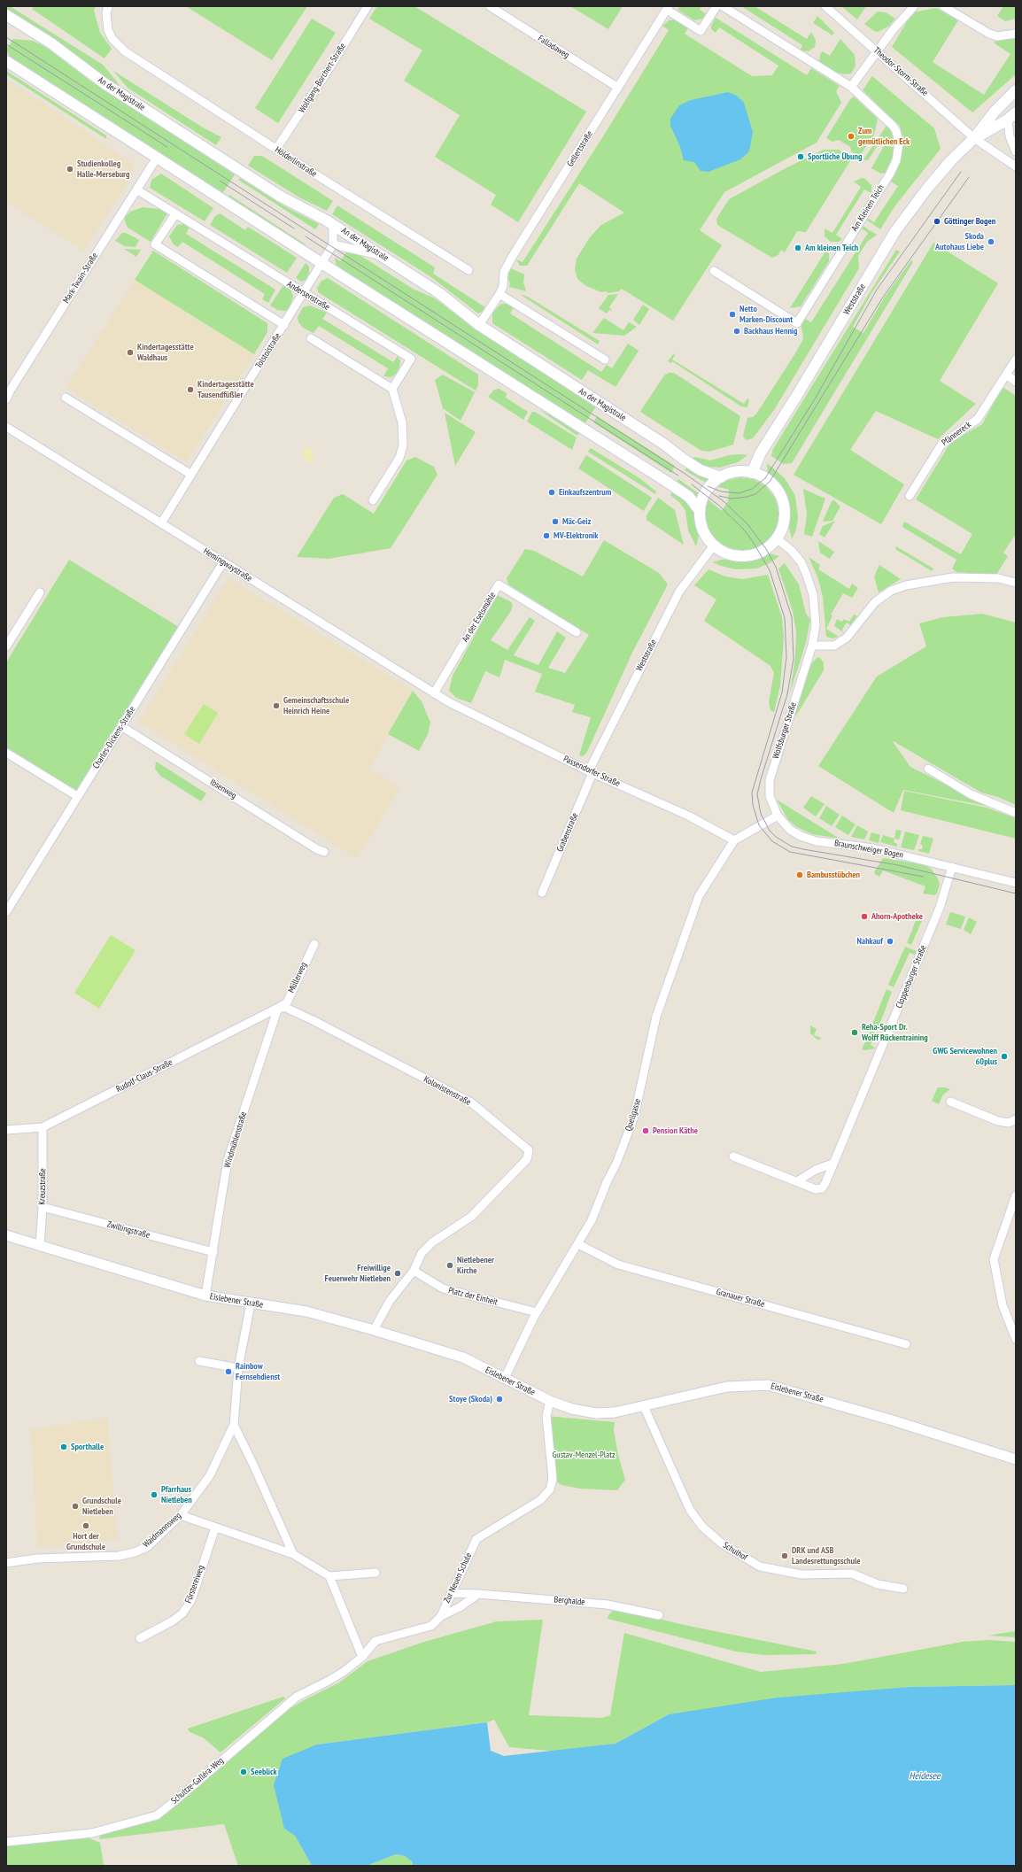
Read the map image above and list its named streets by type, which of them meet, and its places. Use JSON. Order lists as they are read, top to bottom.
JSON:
{
  "streets": {
    "main road": ["An der Magistrale", "Weststraße"],
    "street": [
      "Falladaweg",
      "Theodor-Storm-Straße",
      "Wolfgang-Borchert-Straße",
      "Gellertstraße",
      "Hölderlinstraße",
      "Am Kleinen Teich",
      "Mark-Twain-Straße",
      "Andersenstraße",
      "Tolstoistraße",
      "Pfännereck",
      "Hemingwaystraße",
      "An der Eselsmühle",
      "Wolfsburger Straße",
      "Charles-Dickens-Straße",
      "Passendorfer Straße",
      "Ibsenweg",
      "Grabenstraße",
      "Braunschweiger Bogen",
      "Cloppenburger Straße",
      "Müllerweg",
      "Rudolf-Claus-Straße",
      "Kolonistenstraße",
      "Quellgasse",
      "Windmühlenstraße",
      "Kreuzstraße",
      "Zwillingstraße",
      "Platz der Einheit",
      "Granauer Straße",
      "Eislebener Straße",
      "Waidmannsweg",
      "Schulhof",
      "Zur Neuen Schule",
      "Förstereiweg",
      "Berghalde",
      "Schultze-Galléra-Weg"
    ]
  },
  "crossings": [
    ["Falladaweg", "Gellertstraße"],
    ["Theodor-Storm-Straße", "Weststraße"],
    ["Wolfgang-Borchert-Straße", "Hölderlinstraße"],
    ["An der Magistrale", "Gellertstraße"],
    ["An der Magistrale", "Weststraße"],
    ["An der Magistrale", "Wolfsburger Straße"],
    ["Mark-Twain-Straße", "Andersenstraße"],
    ["Andersenstraße", "Tolstoistraße"],
    ["Weststraße", "Wolfsburger Straße"],
    ["Weststraße", "Passendorfer Straße"],
    ["Weststraße", "Grabenstraße"],
    ["Tolstoistraße", "Hemingwaystraße"],
    ["Hemingwaystraße", "An der Eselsmühle"],
    ["Hemingwaystraße", "Charles-Dickens-Straße"],
    ["Hemingwaystraße", "Passendorfer Straße"],
    ["Wolfsburger Straße", "Braunschweiger Bogen"],
    ["Charles-Dickens-Straße", "Ibsenweg"],
    ["Passendorfer Straße", "Grabenstraße"],
    ["Passendorfer Straße", "Quellgasse"],
    ["Braunschweiger Bogen", "Cloppenburger Straße"],
    ["Müllerweg", "Rudolf-Claus-Straße"],
    ["Müllerweg", "Kolonistenstraße"],
    ["Müllerweg", "Windmühlenstraße"],
    ["Rudolf-Claus-Straße", "Kolonistenstraße"],
    ["Rudolf-Claus-Straße", "Windmühlenstraße"],
    ["Rudolf-Claus-Straße", "Kreuzstraße"],
    ["Kolonistenstraße", "Windmühlenstraße"],
    ["Kolonistenstraße", "Platz der Einheit"],
    ["Quellgasse", "Platz der Einheit"],
    ["Quellgasse", "Granauer Straße"],
    ["Quellgasse", "Eislebener Straße"],
    ["Windmühlenstraße", "Zwillingstraße"],
    ["Windmühlenstraße", "Eislebener Straße"],
    ["Kreuzstraße", "Zwillingstraße"],
    ["Kreuzstraße", "Eislebener Straße"],
    ["Eislebener Straße", "Waidmannsweg"],
    ["Eislebener Straße", "Schulhof"],
    ["Eislebener Straße", "Zur Neuen Schule"],
    ["Zur Neuen Schule", "Berghalde"],
    ["Zur Neuen Schule", "Schultze-Galléra-Weg"]
  ],
  "water": ["Heidesee"],
  "parks": ["Gustav-Menzel-Platz"],
  "places": [
    "Zum gemütlichen Eck",
    "Sportliche Übung",
    "Studienkolleg Halle-Merseburg",
    "Göttinger Bogen",
    "Skoda Autohaus Liebe",
    "Am kleinen Teich",
    "Netto Marken-Discount",
    "Backhaus Hennig",
    "Kindertagesstätte Waldhaus",
    "Kindertagesstätte Tausendfüßler",
    "Einkaufszentrum",
    "Mäc-Geiz",
    "MV-Elektronik",
    "Gemeinschaftsschule Heinrich Heine",
    "Bambusstübchen",
    "Ahorn-Apotheke",
    "Nahkauf",
    "Reha-Sport Dr. Wolff Rückentraining",
    "GWG Servicewohnen 60plus",
    "Pension Käthe",
    "Nietlebener Kirche",
    "Freiwillige Feuerwehr Nietleben",
    "Rainbow Fernsehdienst",
    "Stoye (Skoda)",
    "Sporthalle",
    "Pfarrhaus Nietleben",
    "Grundschule Nietleben",
    "Hort der Grundschule",
    "DRK und ASB Landesrettungsschule",
    "Seeblick"
  ]
}
